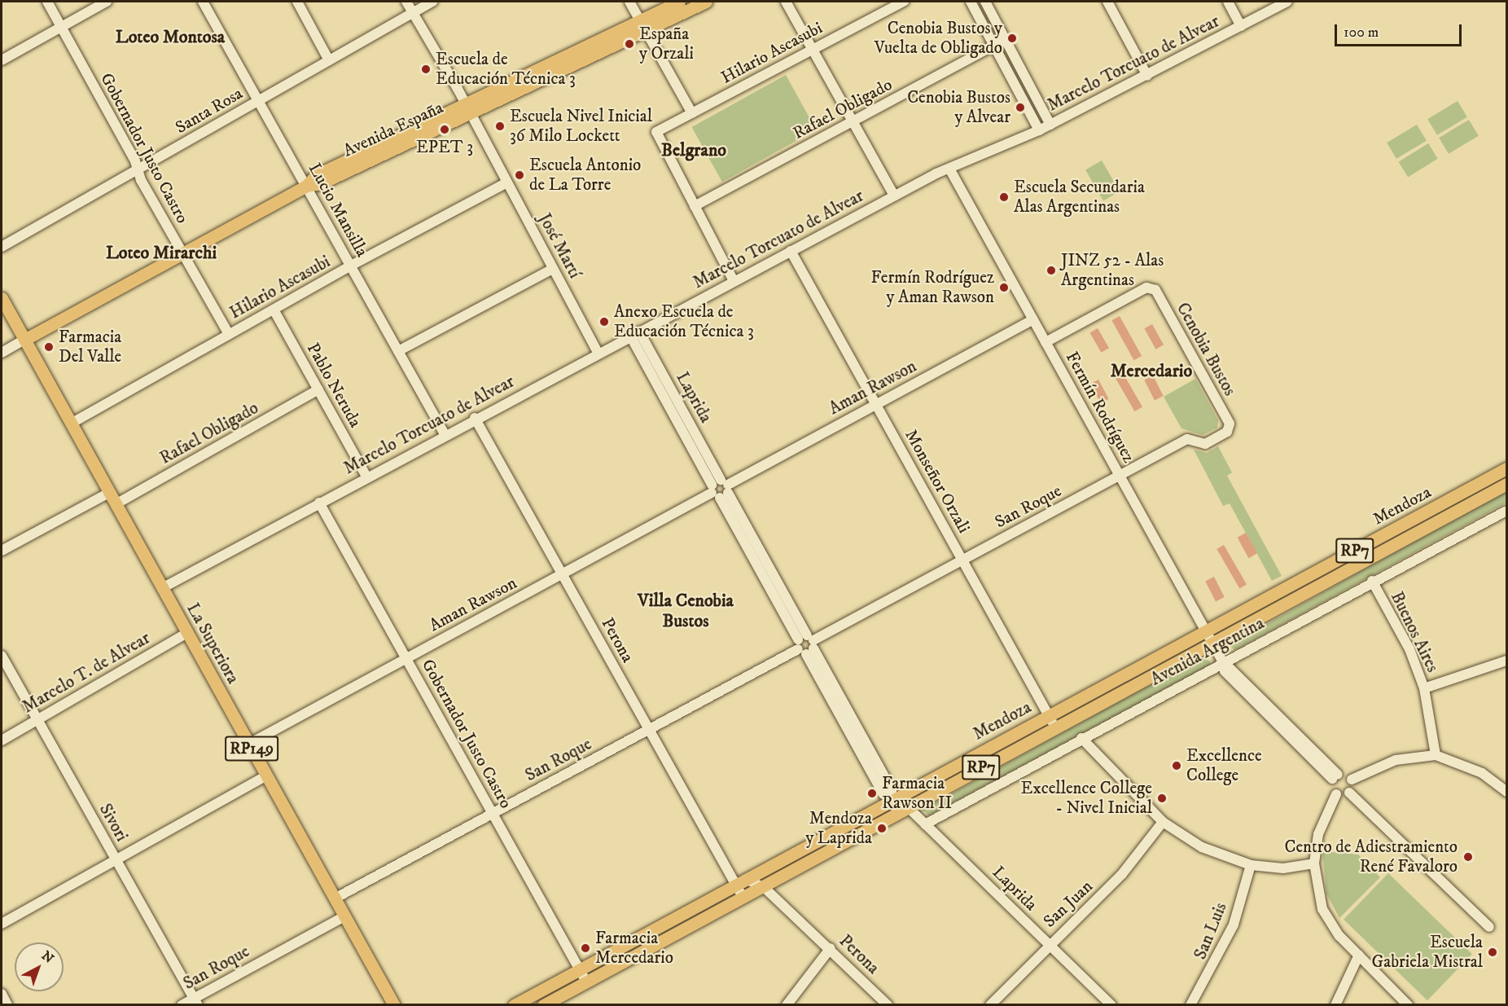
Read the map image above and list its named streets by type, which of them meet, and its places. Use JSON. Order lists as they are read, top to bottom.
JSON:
{
  "streets": {
    "main road": [
      "Avenida España",
      "Mendoza",
      "RP7",
      "La Superiora",
      "RP149"
    ],
    "street": [
      "Hilario Ascasubi",
      "Marcelo Torcuato de Alvear",
      "Rafael Obligado",
      "Santa Rosa",
      "Gobernador Justo Castro",
      "Lucio Mansilla",
      "José Martí",
      "Cenobia Bustos",
      "Pablo Neruda",
      "Aman Rawson",
      "Laprida",
      "Fermín Rodríguez",
      "Monseñor Orzali",
      "San Roque",
      "Buenos Aires",
      "Perona",
      "Avenida Argentina",
      "Marcelo T. de Alvear",
      "Sivori",
      "San Juan",
      "San Luis"
    ]
  },
  "crossings": [
    ["Hilario Ascasubi", "Rafael Obligado"],
    ["Hilario Ascasubi", "Gobernador Justo Castro"],
    ["Hilario Ascasubi", "Lucio Mansilla"],
    ["Hilario Ascasubi", "José Martí"],
    ["Hilario Ascasubi", "Pablo Neruda"],
    ["Hilario Ascasubi", "La Superiora"],
    ["Marcelo Torcuato de Alvear", "Gobernador Justo Castro"],
    ["Marcelo Torcuato de Alvear", "Lucio Mansilla"],
    ["Marcelo Torcuato de Alvear", "José Martí"],
    ["Marcelo Torcuato de Alvear", "Pablo Neruda"],
    ["Marcelo Torcuato de Alvear", "Laprida"],
    ["Marcelo Torcuato de Alvear", "Fermín Rodríguez"],
    ["Marcelo Torcuato de Alvear", "Monseñor Orzali"],
    ["Marcelo Torcuato de Alvear", "Perona"],
    ["Marcelo Torcuato de Alvear", "La Superiora"],
    ["Rafael Obligado", "Pablo Neruda"],
    ["Rafael Obligado", "La Superiora"],
    ["Santa Rosa", "Gobernador Justo Castro"],
    ["Santa Rosa", "Lucio Mansilla"],
    ["Santa Rosa", "José Martí"],
    ["Avenida España", "Gobernador Justo Castro"],
    ["Avenida España", "Lucio Mansilla"],
    ["Avenida España", "José Martí"],
    ["Avenida España", "La Superiora"],
    ["Gobernador Justo Castro", "Aman Rawson"],
    ["Gobernador Justo Castro", "Mendoza"],
    ["Gobernador Justo Castro", "San Roque"],
    ["Cenobia Bustos", "Fermín Rodríguez"],
    ["Cenobia Bustos", "San Roque"],
    ["Aman Rawson", "Laprida"],
    ["Aman Rawson", "Fermín Rodríguez"],
    ["Aman Rawson", "Monseñor Orzali"],
    ["Aman Rawson", "Perona"],
    ["Aman Rawson", "La Superiora"],
    ["Laprida", "Mendoza"],
    ["Laprida", "San Roque"],
    ["Laprida", "Avenida Argentina"],
    ["Laprida", "San Juan"],
    ["Fermín Rodríguez", "Mendoza"],
    ["Fermín Rodríguez", "San Roque"],
    ["Fermín Rodríguez", "Avenida Argentina"],
    ["Monseñor Orzali", "Mendoza"],
    ["Monseñor Orzali", "San Roque"],
    ["Mendoza", "Perona"],
    ["San Roque", "Perona"],
    ["San Roque", "La Superiora"],
    ["San Roque", "Sivori"],
    ["Buenos Aires", "Avenida Argentina"],
    ["La Superiora", "Marcelo T. de Alvear"],
    ["Marcelo T. de Alvear", "Sivori"]
  ],
  "districts": [
    "Loteo Montosa",
    "Belgrano",
    "Loteo Mirarchi",
    "Mercedario",
    "Villa Cenobia Bustos"
  ],
  "places": [
    "Cenobia Bustos y Vuelta de Obligado",
    "España y Orzali",
    "Escuela de Educación Técnica 3",
    "Cenobia Bustos y Alvear",
    "Escuela Nivel Inicial 36 Milo Lockett",
    "EPET 3",
    "Escuela Antonio de La Torre",
    "Escuela Secundaria Alas Argentinas",
    "JINZ 52 - Alas Argentinas",
    "Fermín Rodríguez y Aman Rawson",
    "Anexo Escuela de Educación Técnica 3",
    "Farmacia Del Valle",
    "Excellence College",
    "Farmacia Rawson II",
    "Excellence College - Nivel Inicial",
    "Mendoza y Laprida",
    "Centro de Adiestramiento René Favaloro",
    "Farmacia Mercedario",
    "Escuela Gabriela Mistral"
  ],
  "scale_bar": "100 m",
  "north": "top right"
}
